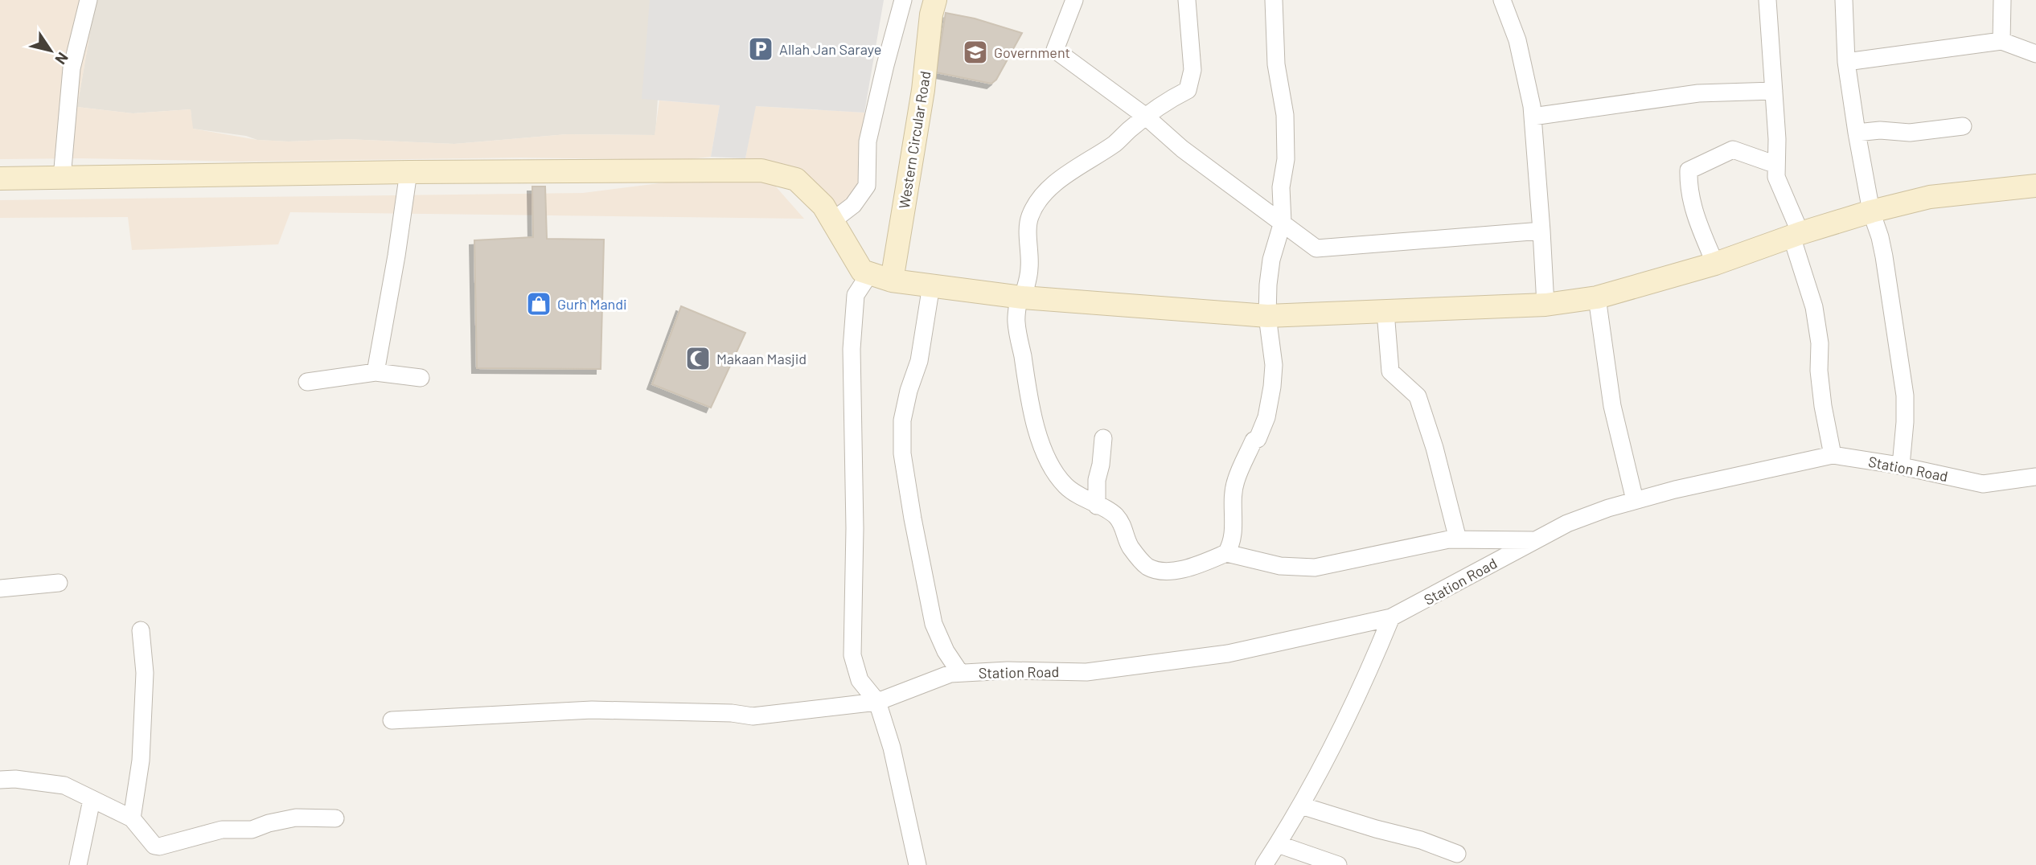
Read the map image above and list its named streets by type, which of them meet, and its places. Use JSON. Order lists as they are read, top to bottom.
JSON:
{
  "streets": {
    "main road": ["Western Circular Road"],
    "street": ["Station Road"]
  },
  "places": {
    "parking": ["Allah Jan Saraye"],
    "school or university": ["Government"],
    "shop": ["Gurh Mandi"],
    "mosque": ["Makaan Masjid"]
  },
  "north": "bottom right"
}
